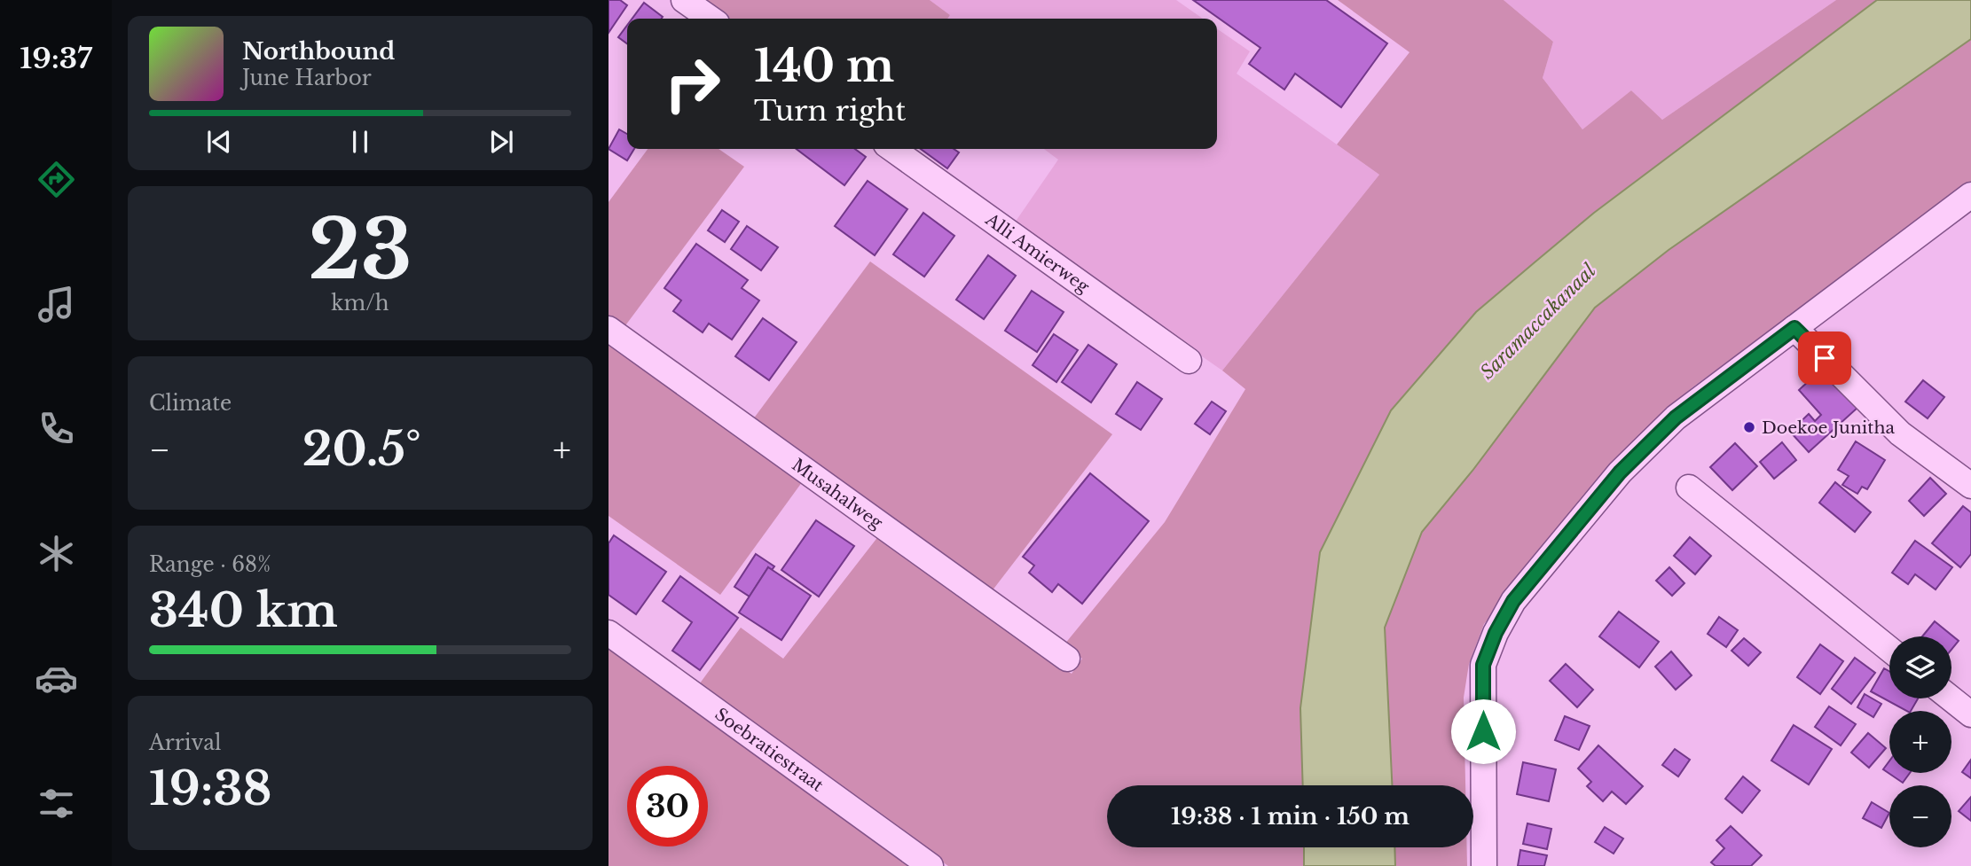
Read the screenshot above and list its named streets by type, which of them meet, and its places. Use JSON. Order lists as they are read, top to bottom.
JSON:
{
  "streets": {
    "street": ["Alli Amierweg", "Musahalweg", "Soebratiestraat"]
  },
  "water": ["Saramaccakanaal"],
  "places": ["Doekoe Junitha"],
  "page": {
    "tabs": "19:37",
    "turn": ["140 m", "Turn right"],
    "song": ["Northbound", "June Harbor"],
    "tile": [
      ["23", "km/h"],
      "Climate",
      ["Range · 68%", "340 km"],
      ["Arrival", "19:38"]
    ],
    "heat": ["−", "20.5°", "+"],
    "map_buttons": ["+", "−"],
    "limit": "30",
    "trip": "19:38 · 1 min · 150 m"
  }
}
